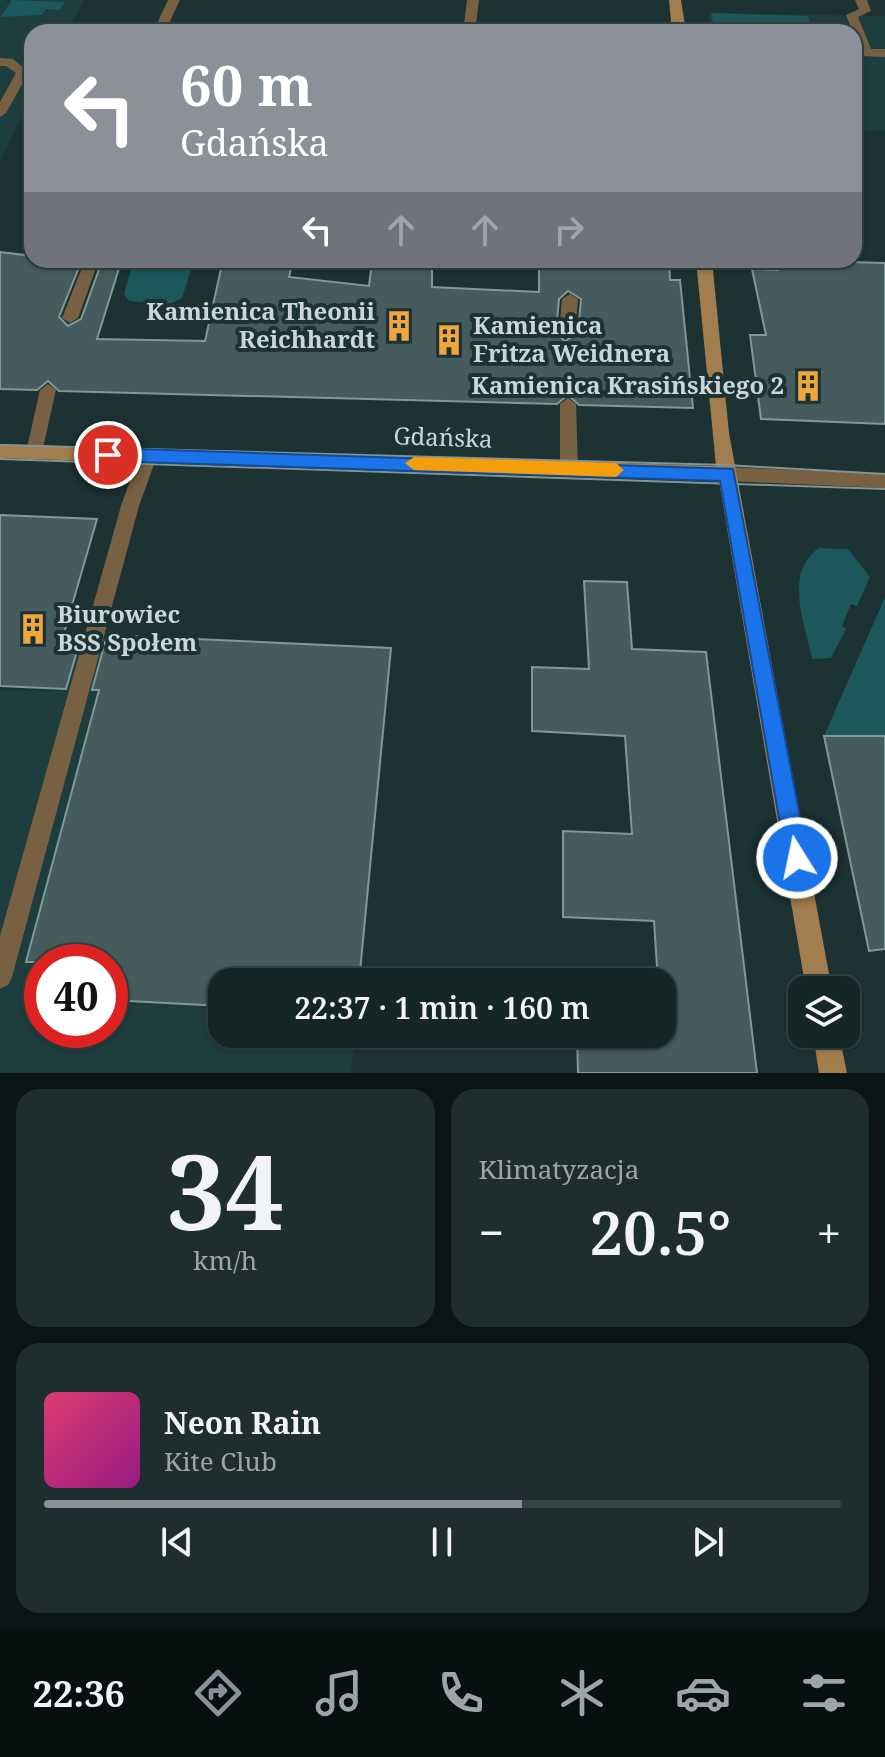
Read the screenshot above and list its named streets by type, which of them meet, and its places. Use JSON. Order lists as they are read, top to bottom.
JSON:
{
  "streets": {
    "street": ["Gdańska"]
  },
  "places": {
    "building": [
      "Kamienica Theonii Reichhardt",
      "Kamienica Fritza Weidnera",
      "Kamienica Krasińskiego 2",
      "Biurowiec BSS Społem"
    ]
  },
  "page": {
    "turn": ["60 m", "Gdańska"],
    "limit": "40",
    "trip": "22:37 · 1 min · 160 m",
    "tile": [
      ["34", "km/h"],
      "Klimatyzacja"
    ],
    "heat": ["−", "20.5°", "+"],
    "song": ["Neon Rain", "Kite Club"],
    "tabs": "22:36"
  }
}
